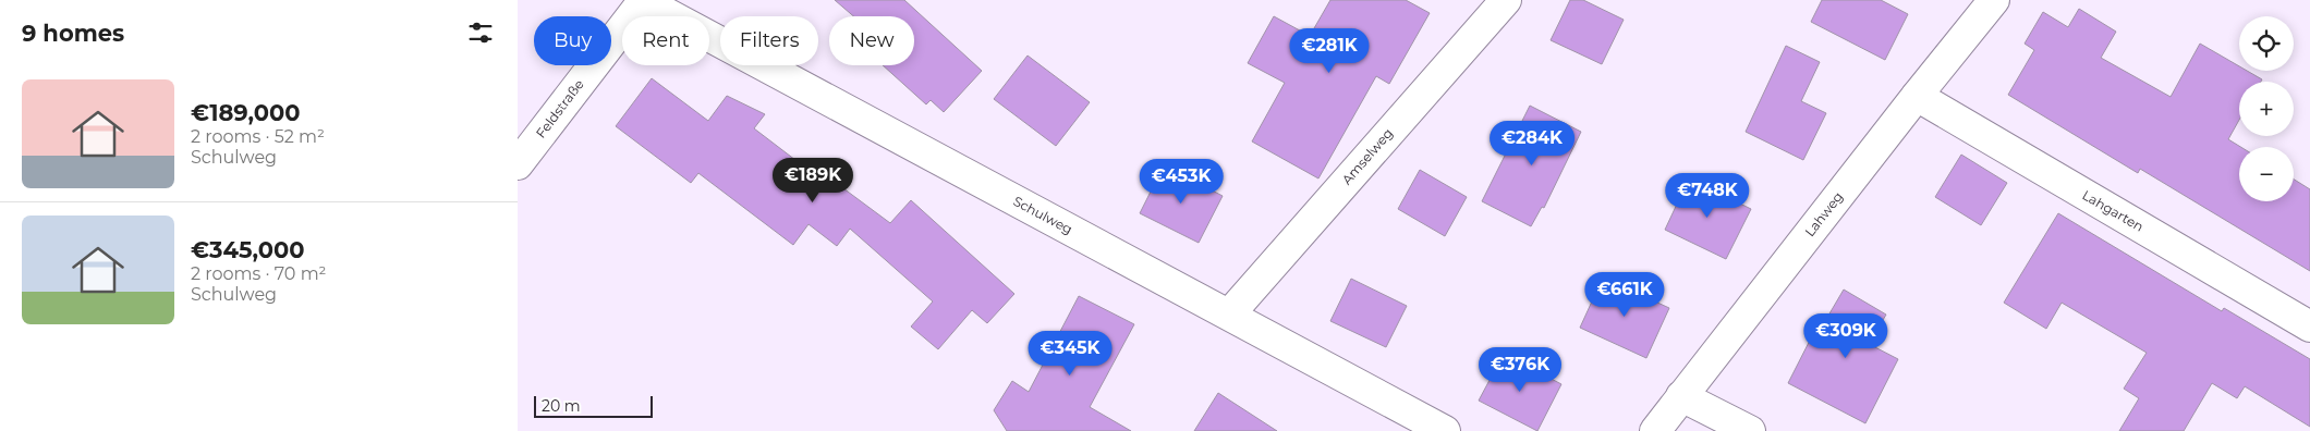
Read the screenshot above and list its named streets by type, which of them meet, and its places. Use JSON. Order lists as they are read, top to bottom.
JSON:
{
  "streets": {
    "street": [
      "Feldstraße",
      "Amselweg",
      "Lahgarten",
      "Lahweg",
      "Schulweg"
    ]
  },
  "crossings": [
    ["Feldstraße", "Schulweg"],
    ["Amselweg", "Schulweg"],
    ["Lahgarten", "Lahweg"]
  ],
  "scale_bar": "20 m",
  "page": {
    "heading": "9 homes",
    "map_buttons": ["+", "−"],
    "chip": [
      "Buy",
      "Rent",
      "Filters",
      "New"
    ],
    "price": [
      "€281K",
      "€284K",
      "€189K",
      "€453K",
      "€748K",
      "€661K",
      "€309K",
      "€345K",
      "€376K"
    ],
    "list": [
      {
        "name": "€189,000",
        "note": "2 rooms · 52 m² · Schulweg"
      },
      {
        "name": "€345,000",
        "note": "2 rooms · 70 m² · Schulweg"
      }
    ],
    "scale": "20 m"
  }
}
